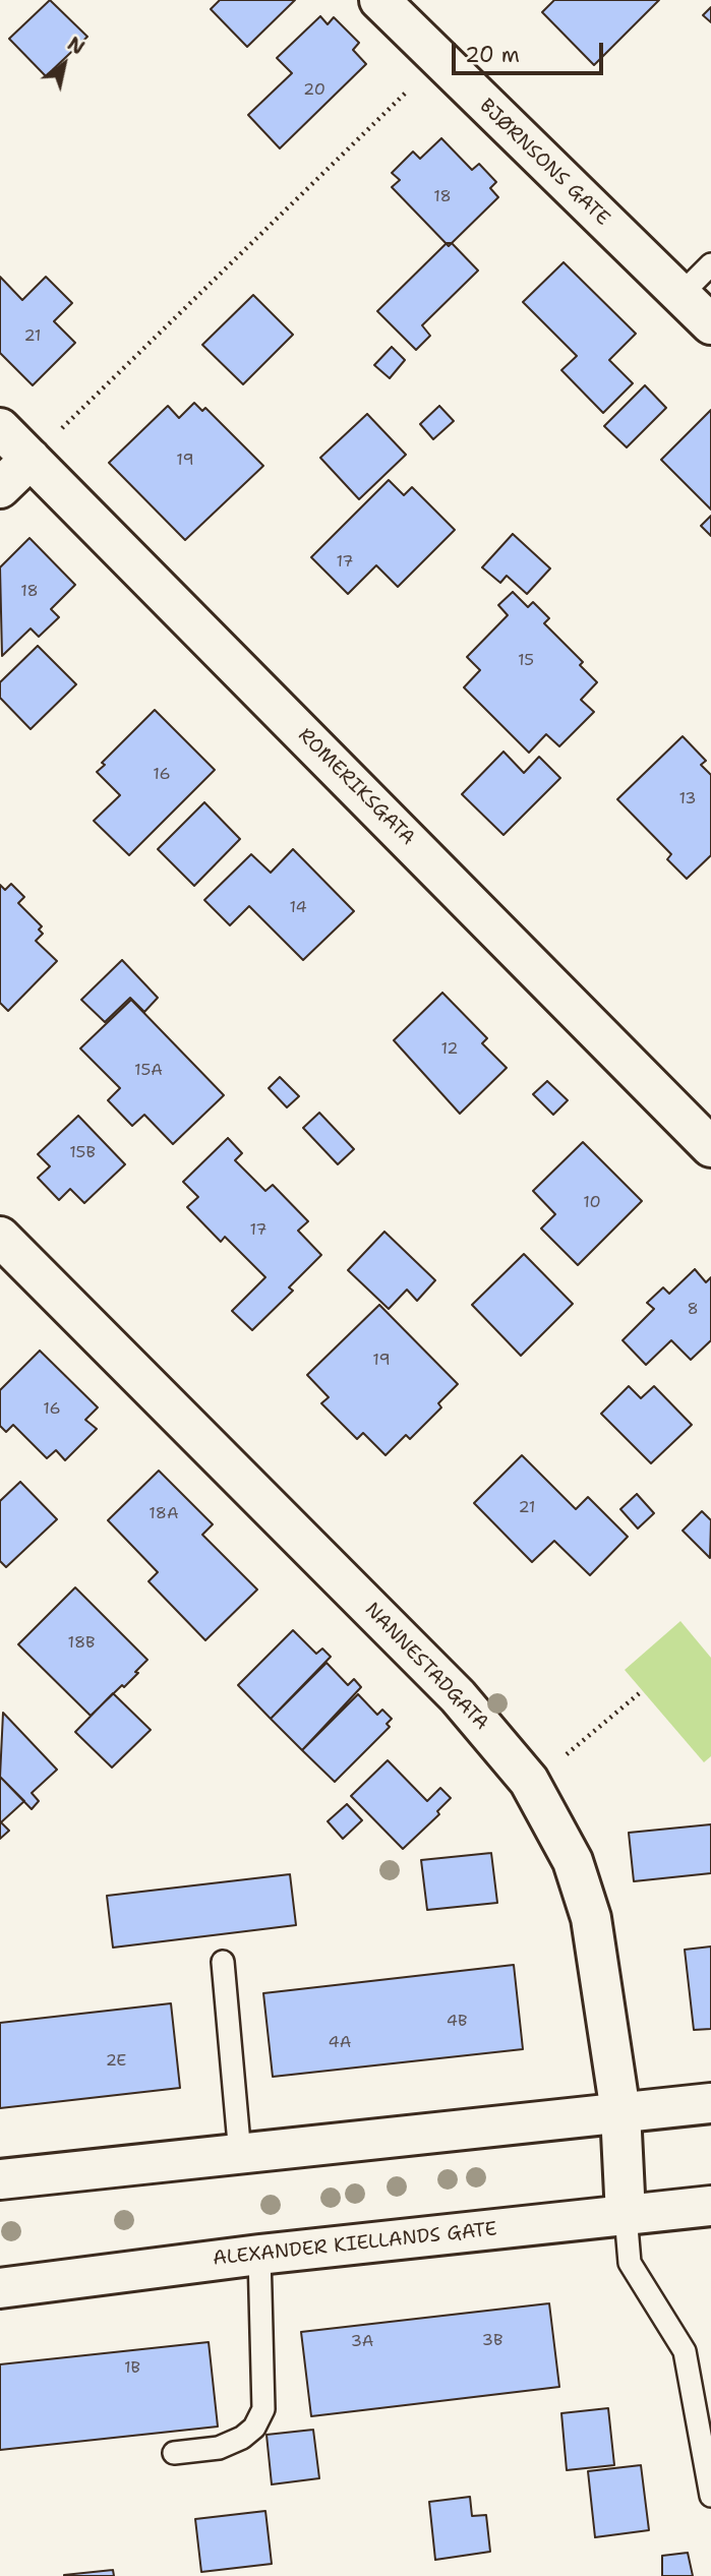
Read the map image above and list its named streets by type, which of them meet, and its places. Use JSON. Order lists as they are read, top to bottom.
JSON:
{
  "streets": {
    "street": [
      "BJØRNSONS GATE",
      "ROMERIKSGATA",
      "NANNESTADGATA",
      "ALEXANDER KIELLANDS GATE"
    ]
  },
  "crossings": [
    ["NANNESTADGATA", "ALEXANDER KIELLANDS GATE"]
  ],
  "house_numbers": [
    "20",
    "18",
    "21",
    "19",
    "17",
    "18",
    "15",
    "16",
    "13",
    "14",
    "12",
    "15A",
    "15B",
    "10",
    "17",
    "8",
    "19",
    "16",
    "21",
    "18A",
    "18B",
    "4B",
    "4A",
    "2E",
    "3B",
    "3A",
    "1B"
  ],
  "scale_bar": "20 m",
  "north": "top right"
}
